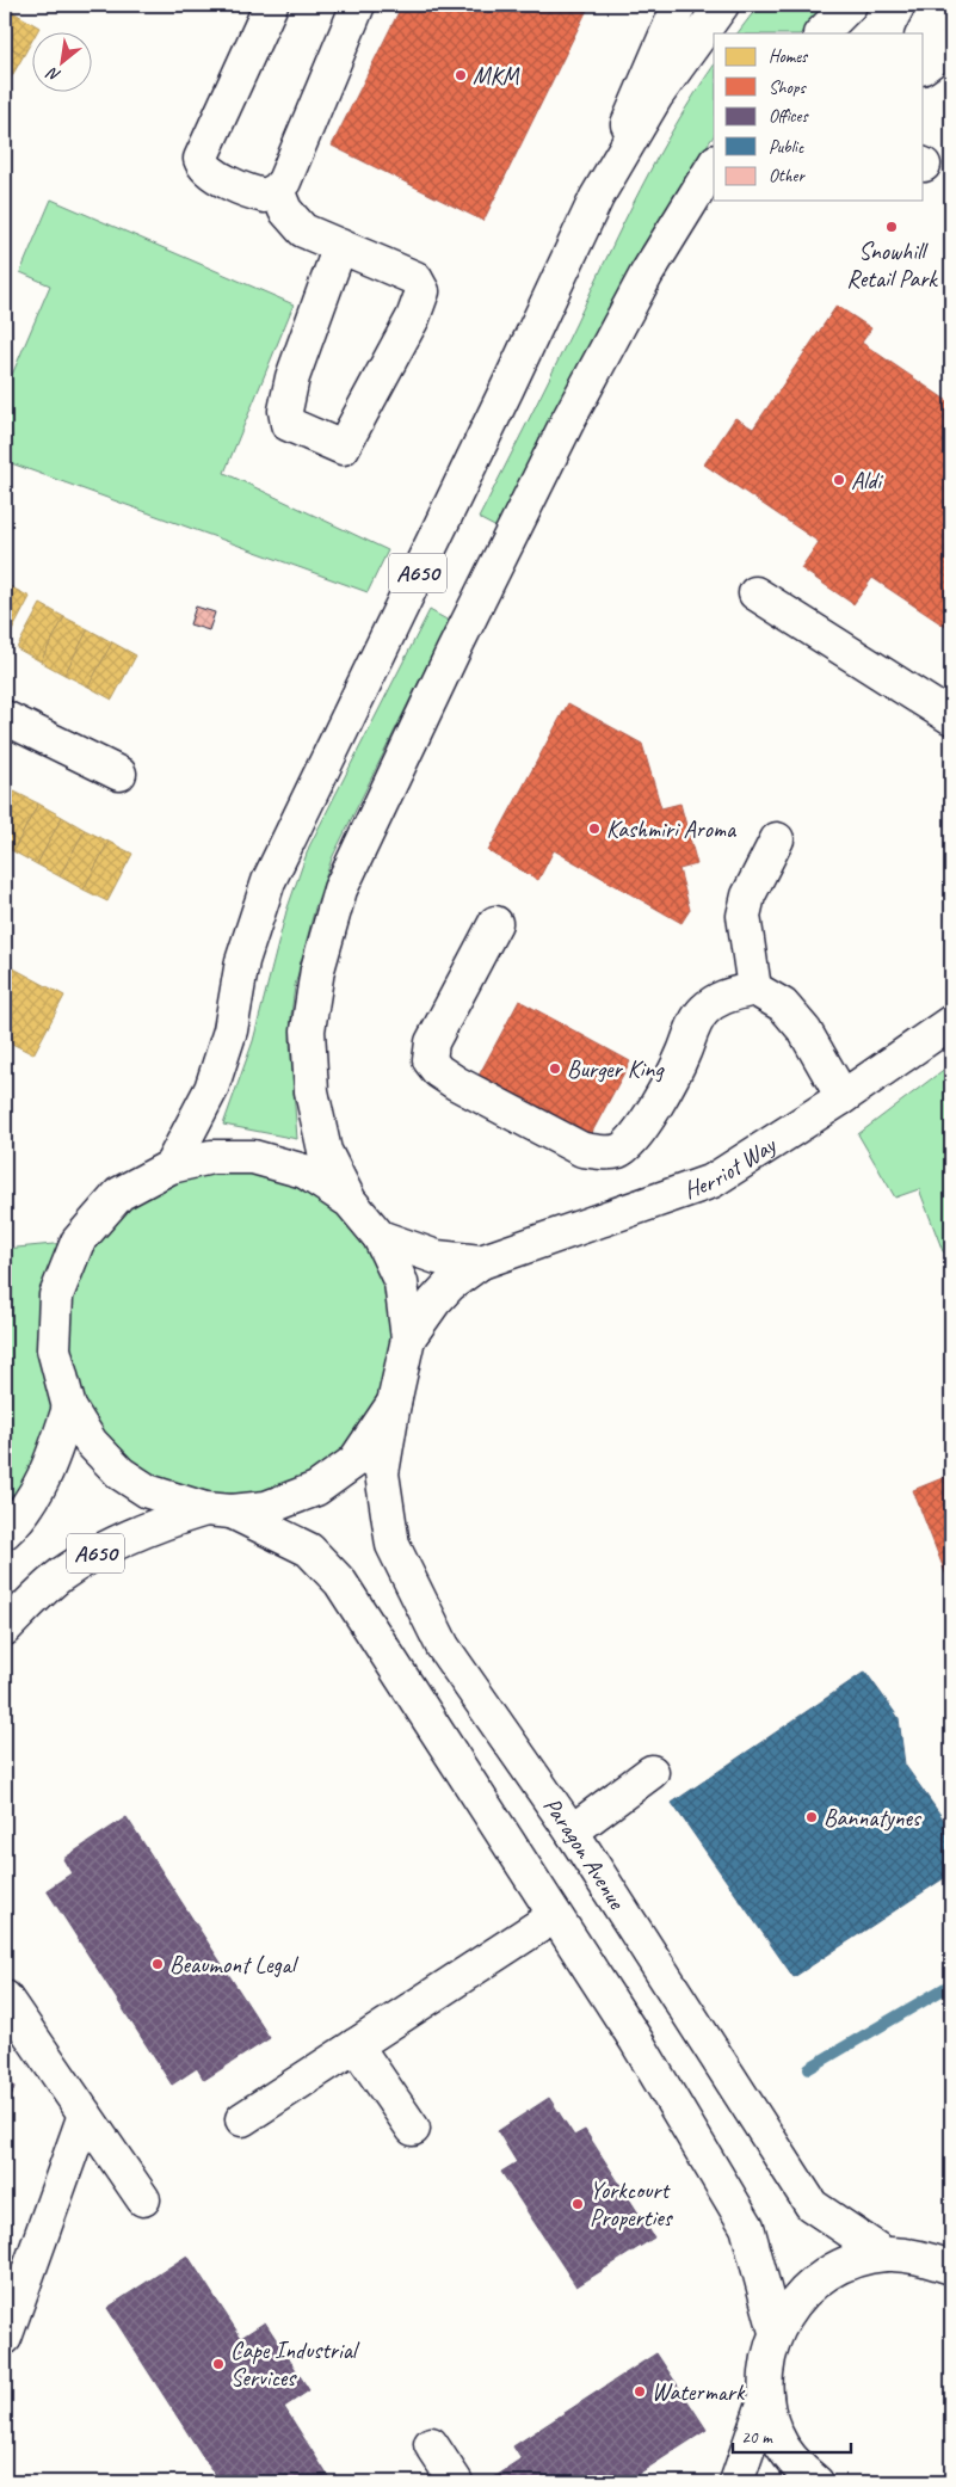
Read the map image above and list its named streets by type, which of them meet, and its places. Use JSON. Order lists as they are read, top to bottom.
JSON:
{
  "streets": {
    "main road": ["A650", "Herriot Way", "Paragon Avenue"]
  },
  "crossings": [
    ["Herriot Way", "Paragon Avenue"]
  ],
  "places": [
    "MKM",
    "Snowhill Retail Park",
    "Aldi",
    "Kashmiri Aroma",
    "Burger King",
    "Bannatynes",
    "Beaumont Legal",
    "Yorkcourt Properties",
    "Cape Industrial Services",
    "Watermark"
  ],
  "legend": [
    "Homes",
    "Shops",
    "Offices",
    "Public",
    "Other"
  ],
  "scale_bar": "20 m",
  "north": "bottom left"
}
